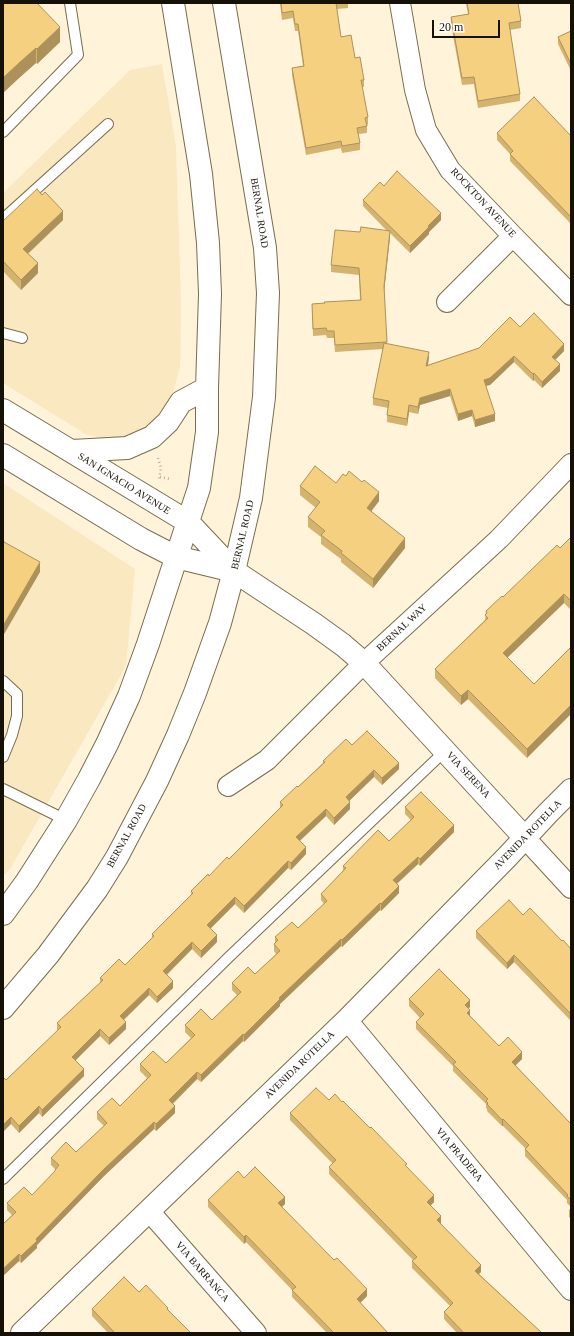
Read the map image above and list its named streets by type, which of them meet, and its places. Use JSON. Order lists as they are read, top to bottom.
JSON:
{
  "streets": {
    "main road": [
      "BERNAL ROAD",
      "SAN IGNACIO AVENUE",
      "VIA SERENA",
      "AVENIDA ROTELLA"
    ],
    "street": [
      "ROCKTON AVENUE",
      "BERNAL WAY",
      "VIA PRADERA",
      "VIA BARRANCA"
    ]
  },
  "crossings": [
    ["BERNAL ROAD", "SAN IGNACIO AVENUE"],
    ["SAN IGNACIO AVENUE", "BERNAL WAY"],
    ["SAN IGNACIO AVENUE", "VIA SERENA"],
    ["BERNAL WAY", "VIA SERENA"],
    ["VIA SERENA", "AVENIDA ROTELLA"],
    ["AVENIDA ROTELLA", "VIA PRADERA"],
    ["AVENIDA ROTELLA", "VIA BARRANCA"]
  ],
  "scale_bar": "20 m"
}
